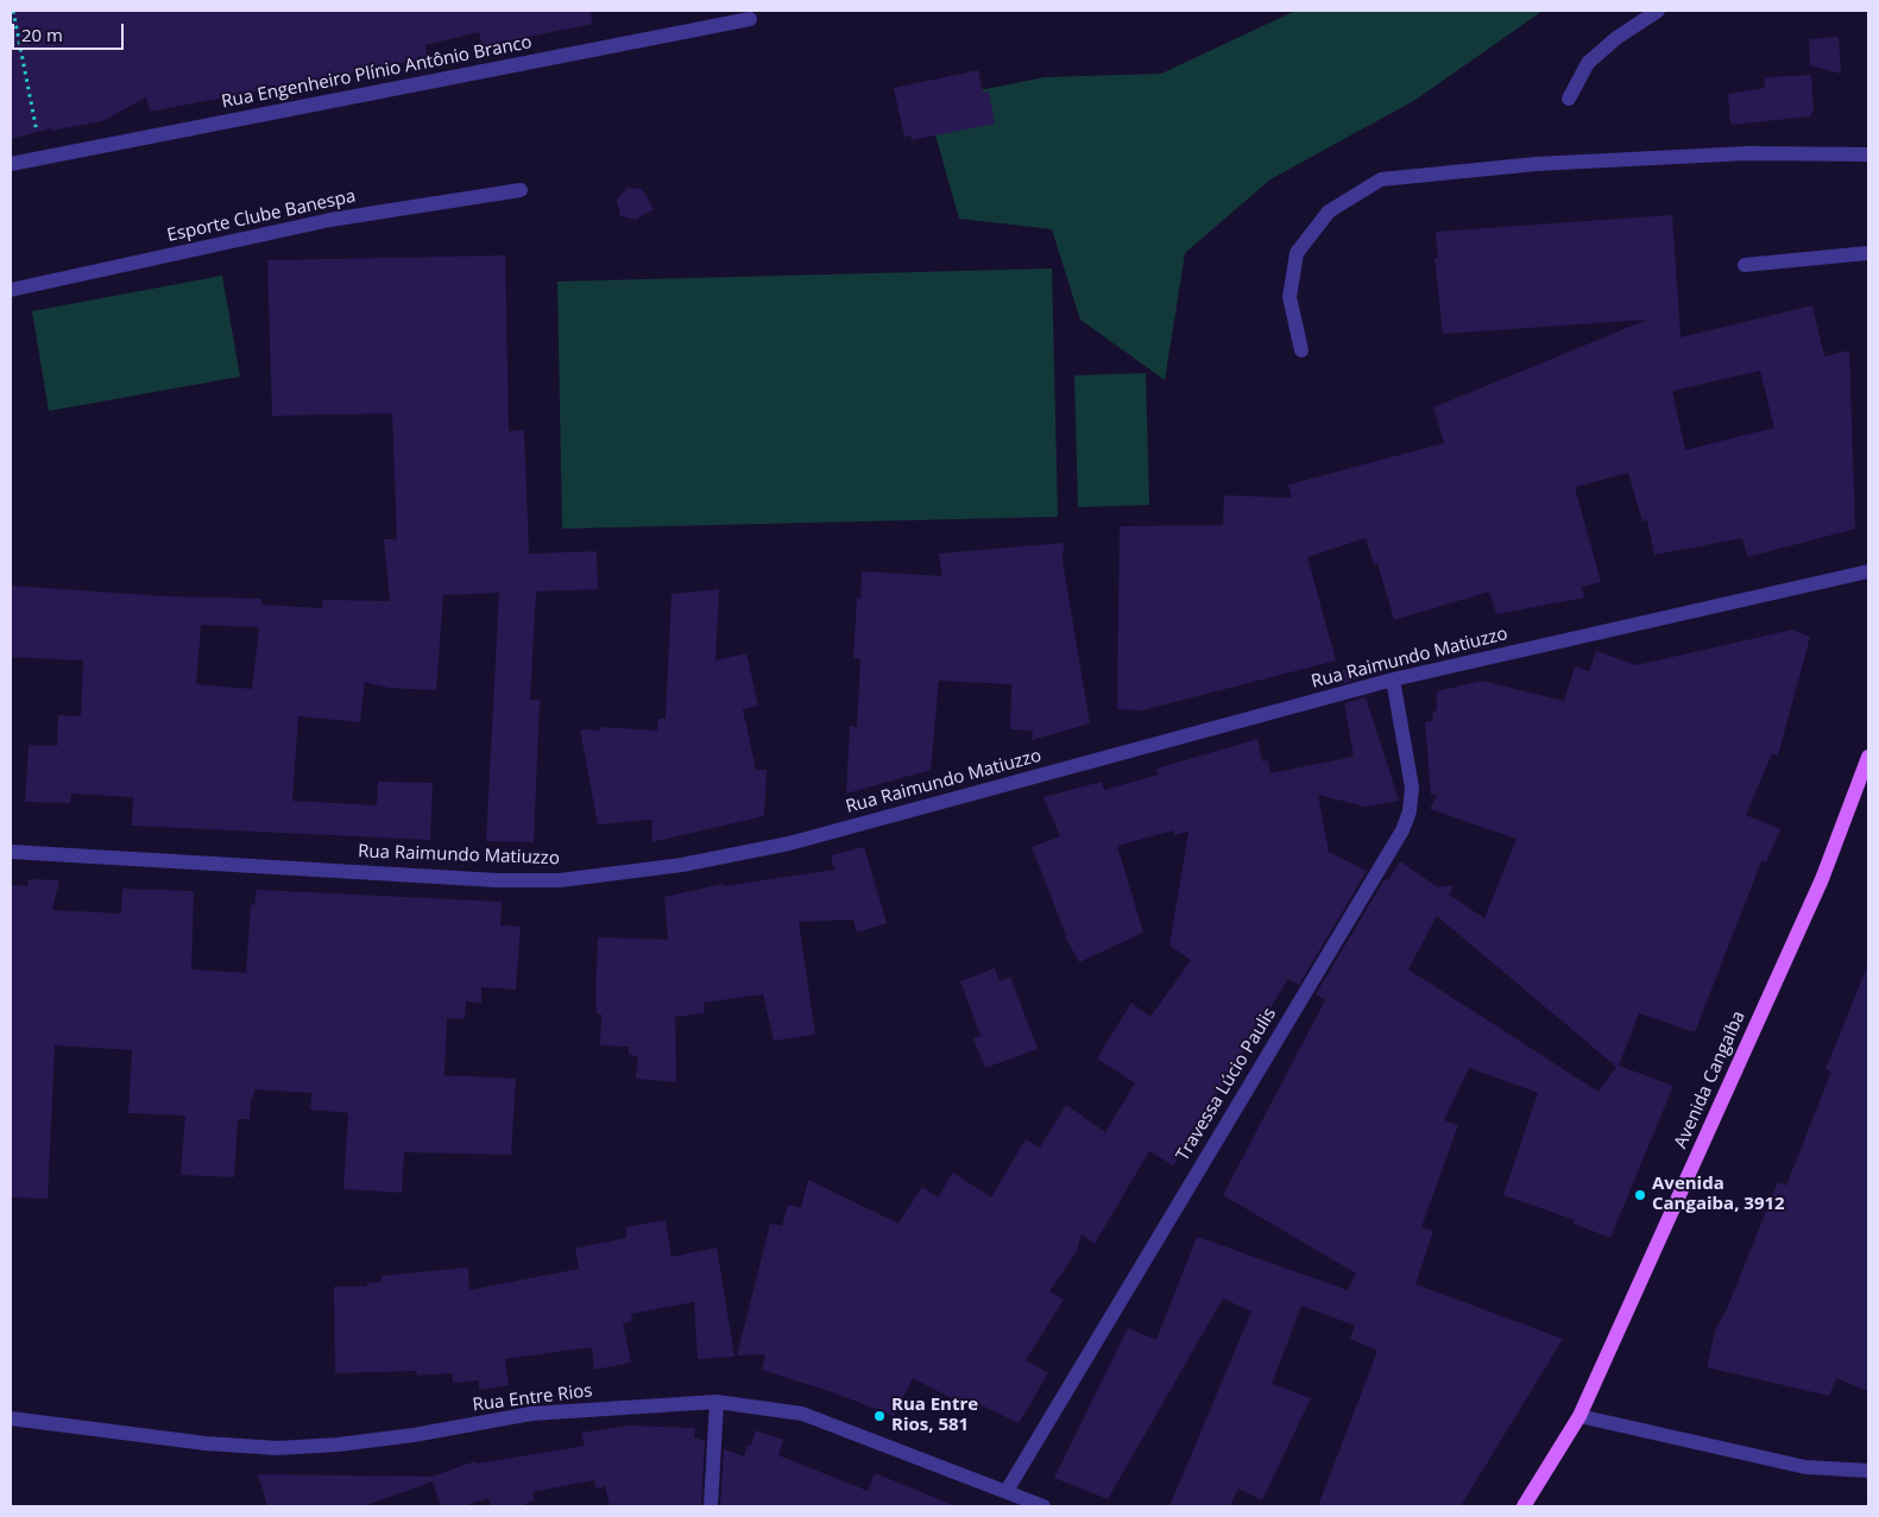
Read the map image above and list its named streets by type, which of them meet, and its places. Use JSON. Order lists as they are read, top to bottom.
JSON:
{
  "streets": {
    "main road": ["Avenida Cangaíba"],
    "street": [
      "Rua Engenheiro Plínio Antônio Branco",
      "Esporte Clube Banespa",
      "Rua Raimundo Matiuzzo",
      "Travessa Lúcio Paulis",
      "Rua Entre Rios"
    ]
  },
  "crossings": [
    ["Rua Raimundo Matiuzzo", "Travessa Lúcio Paulis"],
    ["Travessa Lúcio Paulis", "Rua Entre Rios"]
  ],
  "places": ["Avenida Cangaiba, 3912", "Rua Entre Rios, 581"],
  "scale_bar": "20 m"
}
